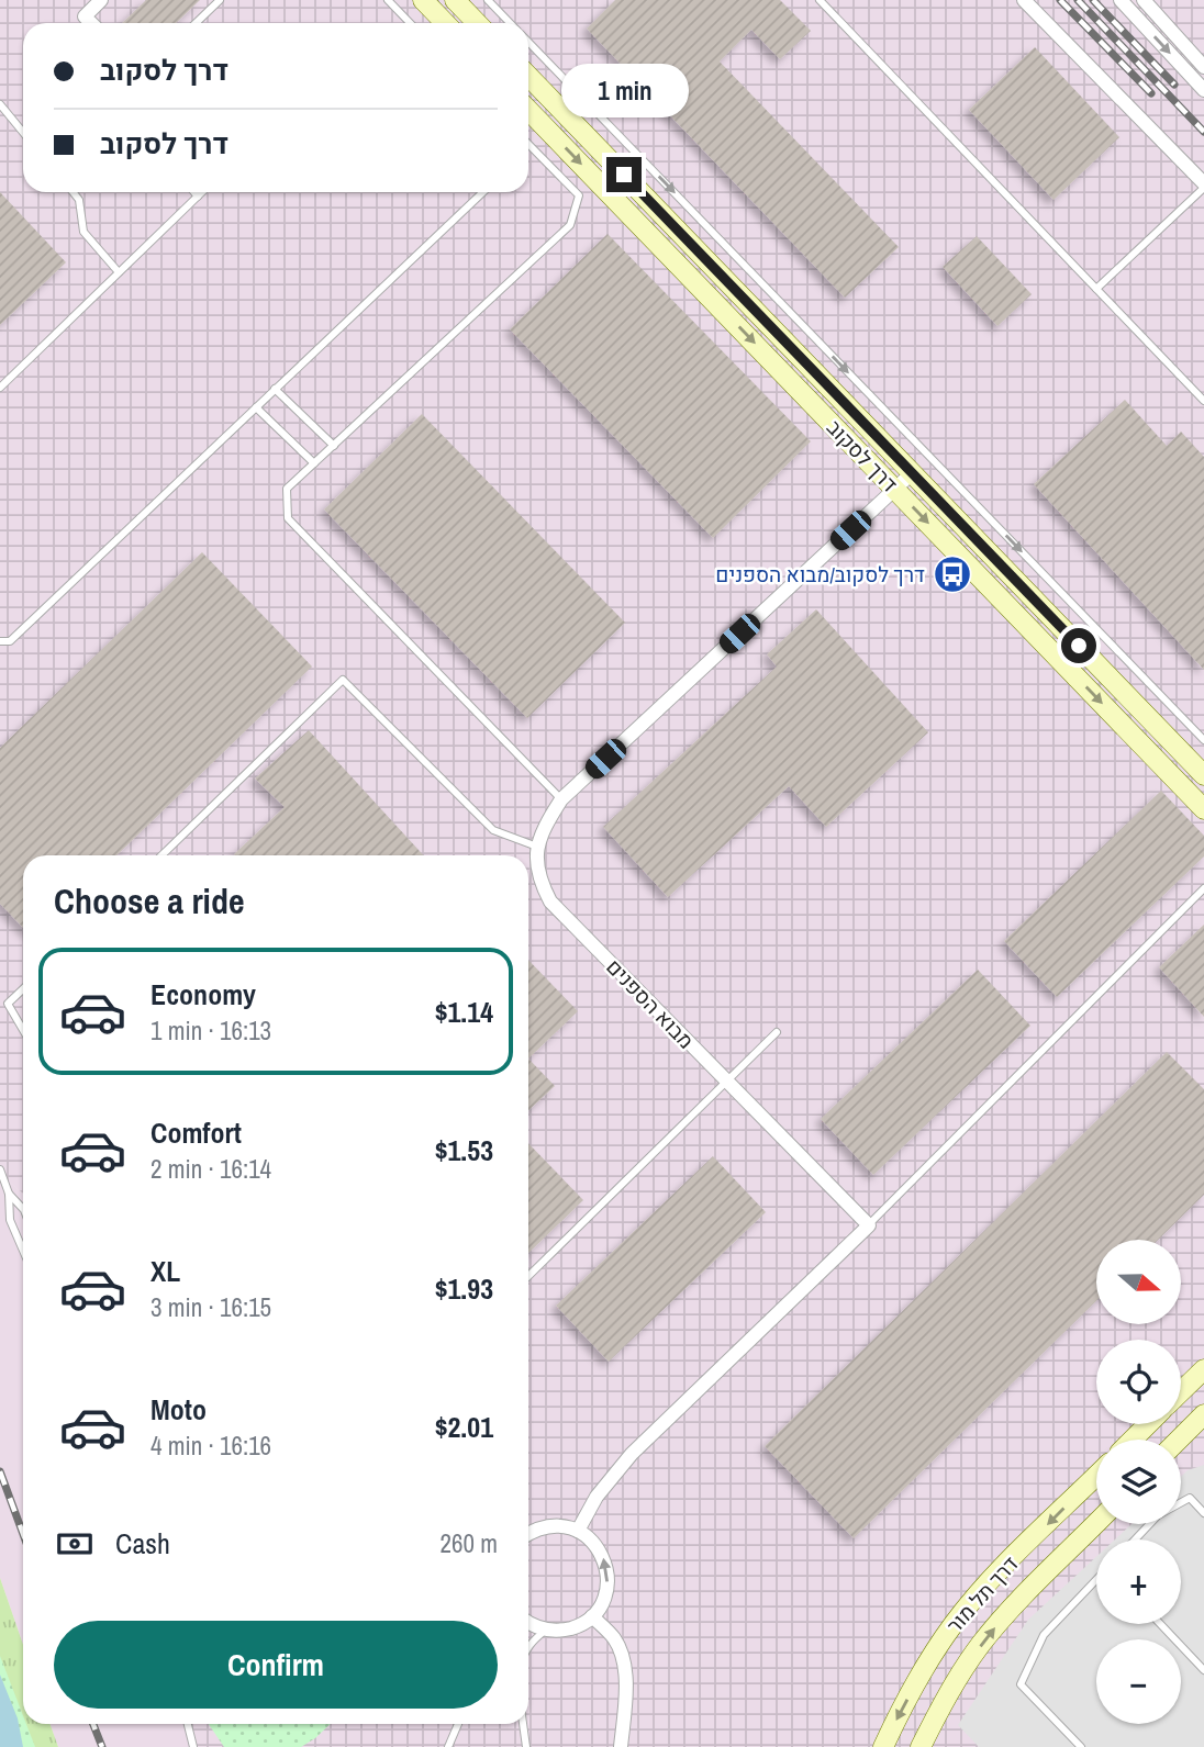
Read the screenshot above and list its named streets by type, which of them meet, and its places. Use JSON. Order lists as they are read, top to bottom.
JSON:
{
  "streets": {
    "street": ["דרך לסקוב", "מבוא הספנים", "דרך תל מור"]
  },
  "places": {
    "bus stop": ["דרך לסקוב/מבוא הספנים"]
  },
  "north": "right",
  "page": {
    "banner": ["דרך לסקוב", "דרך לסקוב"],
    "bubble": "1 min",
    "heading": "Choose a ride",
    "list": [
      {
        "name": "Economy",
        "note": "1 min · 16:13",
        "value": "$1.14"
      },
      {
        "name": "Comfort",
        "note": "2 min · 16:14",
        "value": "$1.53"
      },
      {
        "name": "XL",
        "note": "3 min · 16:15",
        "value": "$1.93"
      },
      {
        "name": "Moto",
        "note": "4 min · 16:16",
        "value": "$2.01"
      }
    ],
    "map_buttons": ["+", "−"],
    "pay": ["Cash", "260 m"],
    "buttons": "Confirm"
  }
}
